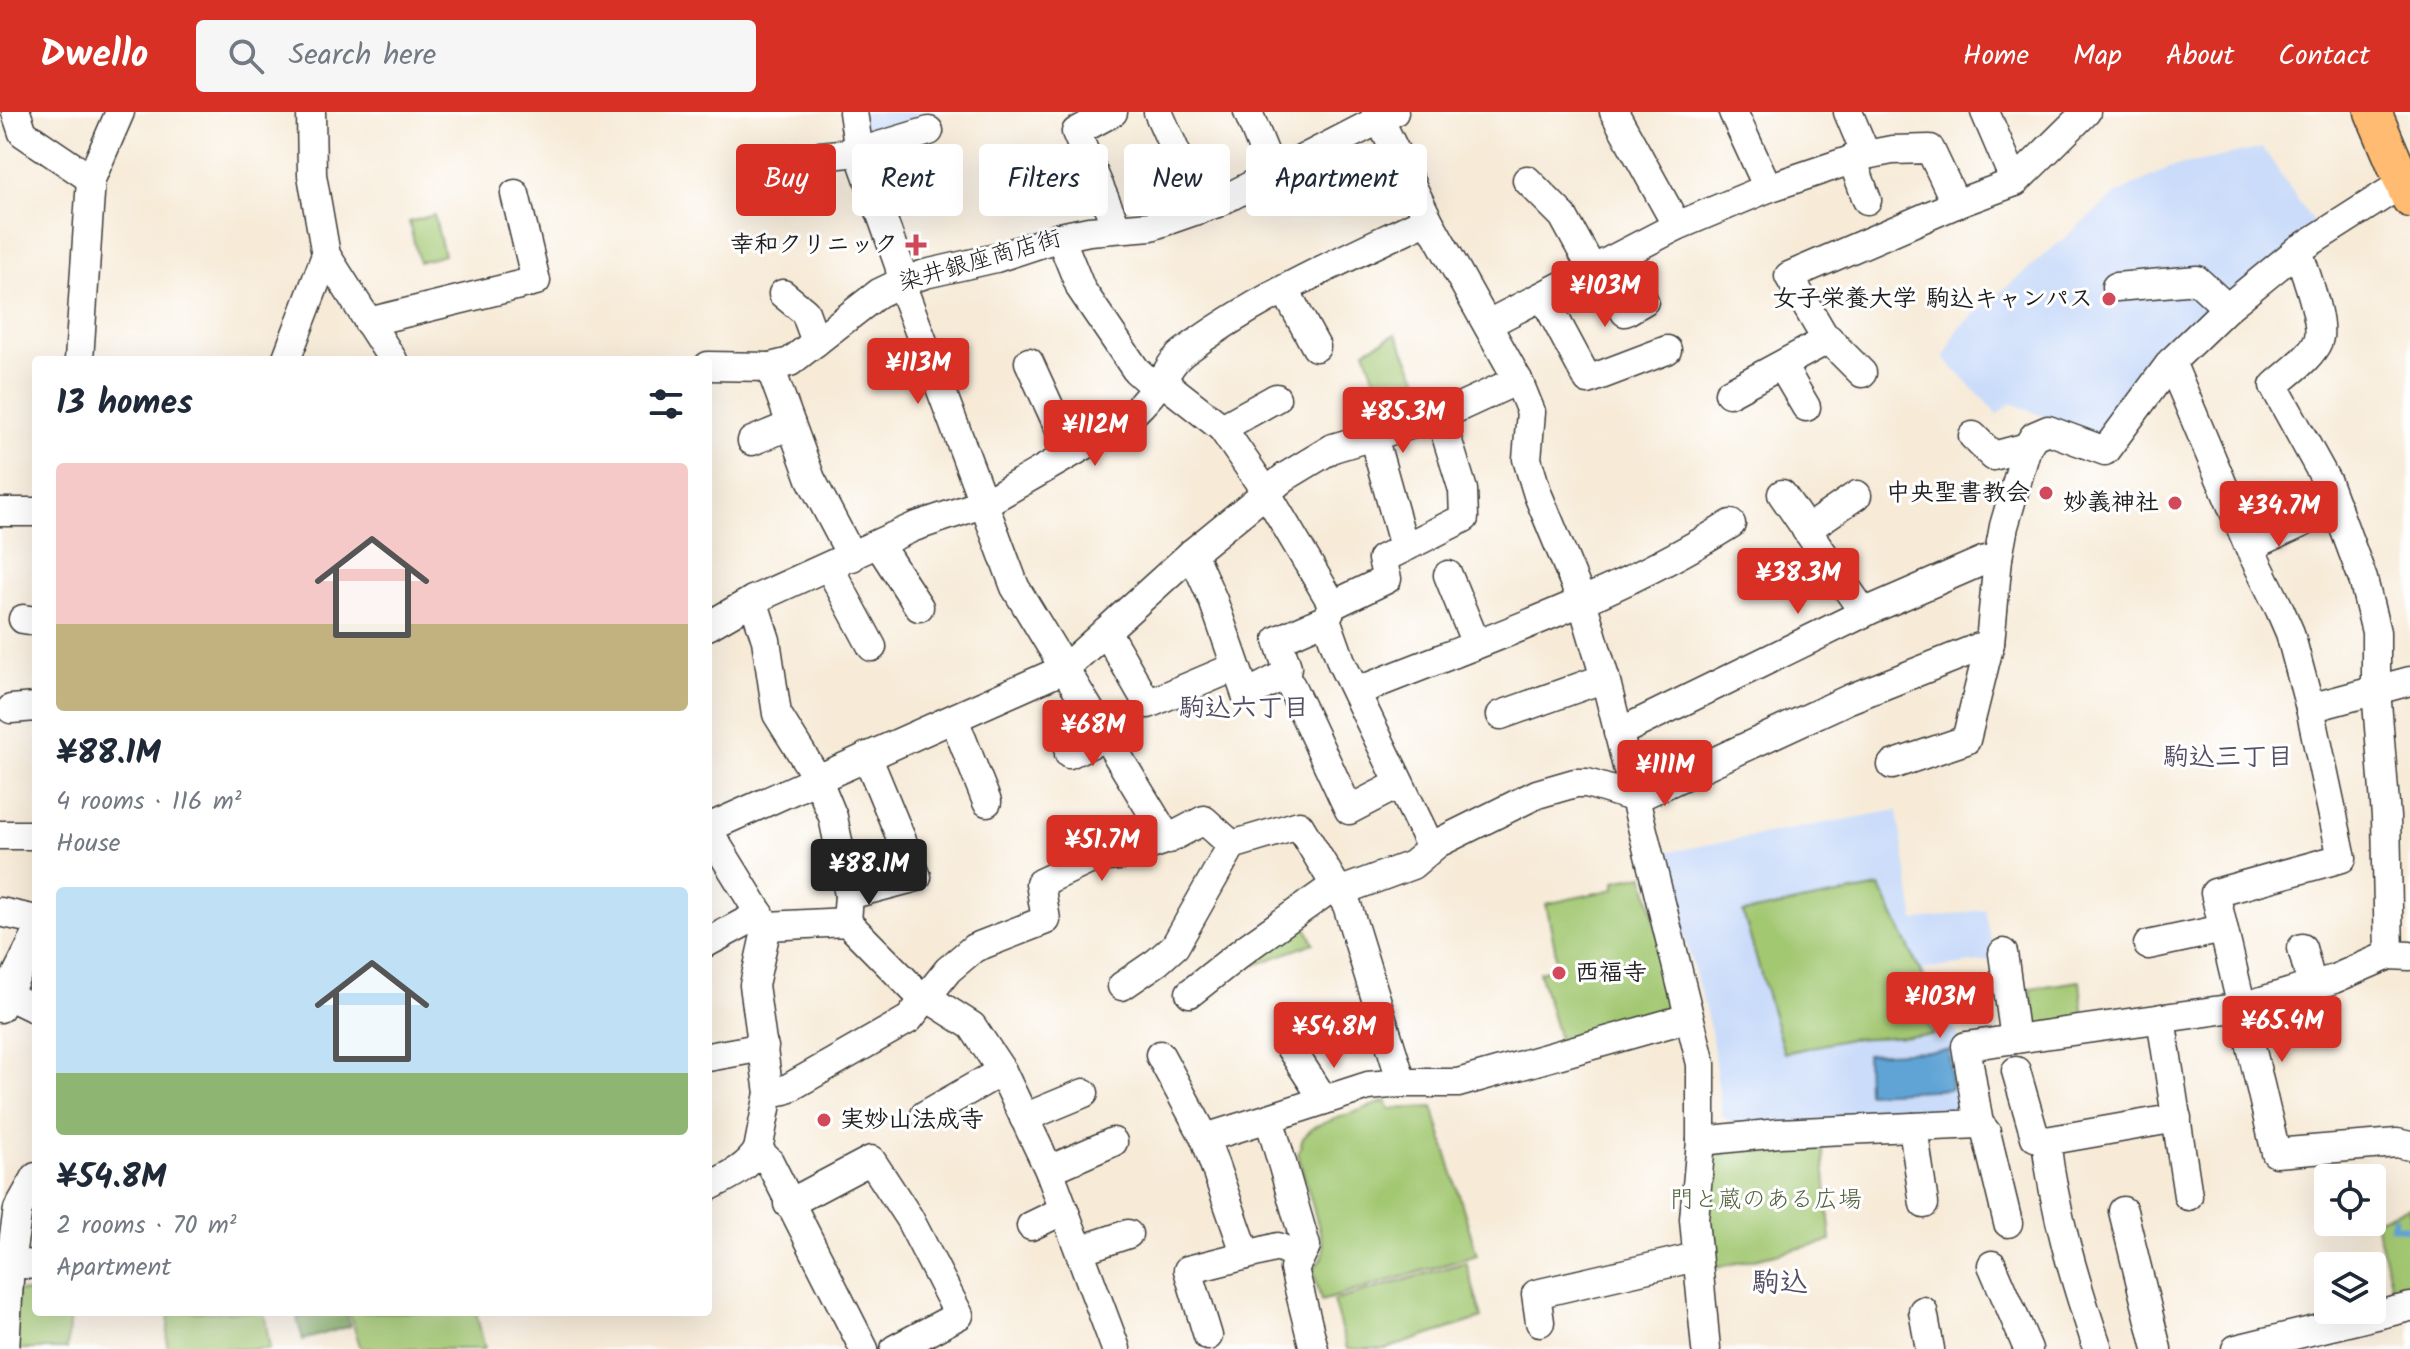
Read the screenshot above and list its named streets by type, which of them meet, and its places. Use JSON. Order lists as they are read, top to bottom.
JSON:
{
  "streets": {
    "street": ["染井銀座商店街"]
  },
  "districts": ["駒込六丁目", "駒込三丁目", "駒込"],
  "parks": ["門と蔵のある広場"],
  "places": {
    "health": ["幸和クリニック"],
    "other": [
      "女子栄養大学 駒込キャンパス",
      "中央聖書教会",
      "妙義神社",
      "西福寺",
      "実妙山法成寺"
    ]
  },
  "page": {
    "header": "Dwello",
    "search": "Search here",
    "nav": [
      "Home",
      "Map",
      "About",
      "Contact"
    ],
    "chip": [
      "Buy",
      "Rent",
      "Filters",
      "New",
      "Apartment"
    ],
    "price": [
      "¥103M",
      "¥113M",
      "¥85.3M",
      "¥112M",
      "¥34.7M",
      "¥38.3M",
      "¥68M",
      "¥111M",
      "¥51.7M",
      "¥88.1M",
      "¥103M",
      "¥65.4M",
      "¥54.8M"
    ],
    "heading": "13 homes",
    "list": [
      {
        "name": "¥88.1M",
        "note": "4 rooms · 116 m² · House"
      },
      {
        "name": "¥54.8M",
        "note": "2 rooms · 70 m² · Apartment"
      }
    ]
  }
}
